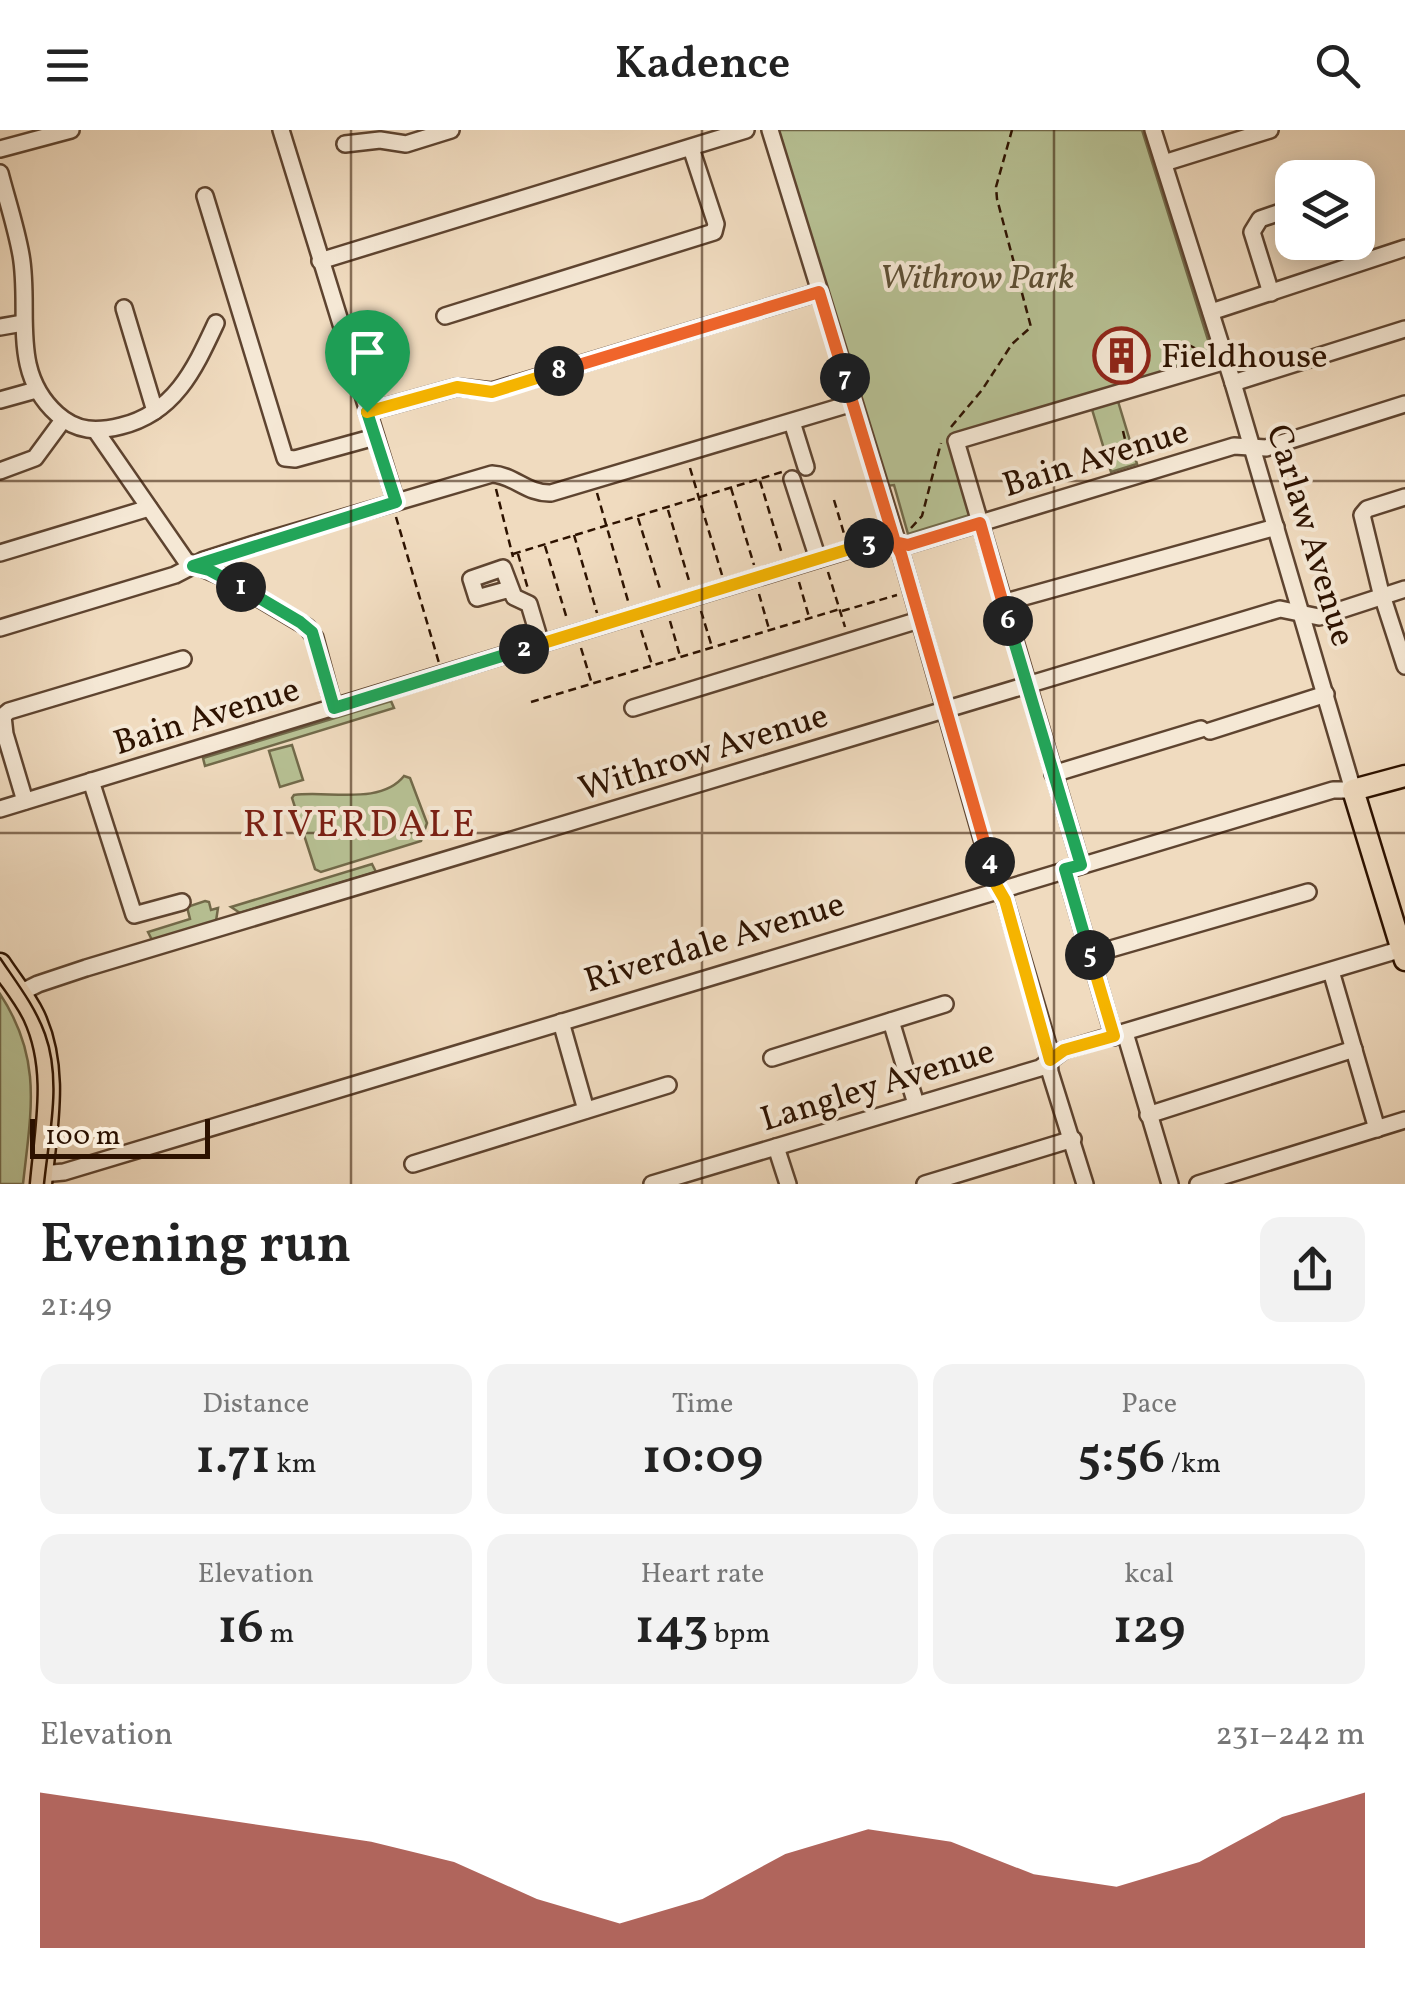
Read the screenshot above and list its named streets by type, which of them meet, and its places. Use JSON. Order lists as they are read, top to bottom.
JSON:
{
  "streets": {
    "main road": ["Carlaw Avenue", "Riverdale Avenue"],
    "street": ["Bain Avenue", "Withrow Avenue", "Langley Avenue"]
  },
  "crossings": [
    ["Bain Avenue", "Carlaw Avenue"],
    ["Carlaw Avenue", "Withrow Avenue"],
    ["Carlaw Avenue", "Riverdale Avenue"],
    ["Carlaw Avenue", "Langley Avenue"]
  ],
  "districts": ["RIVERDALE"],
  "parks": ["Withrow Park"],
  "places": {
    "building": ["Fieldhouse"]
  },
  "scale_bar": "100 m",
  "page": {
    "header": "Kadence",
    "pins": [
      "8",
      "7",
      "3",
      "1",
      "6",
      "2",
      "4",
      "5"
    ],
    "scale": "100 m",
    "heading": ["Evening run", "21:49"],
    "stats": [
      ["Distance", "1.71 km"],
      ["Time", "10:09"],
      ["Pace", "5:56 /km"],
      ["Elevation", "16 m"],
      ["Heart rate", "143 bpm"],
      ["kcal", "129"]
    ],
    "chart": ["Elevation", "231–242 m"]
  }
}
